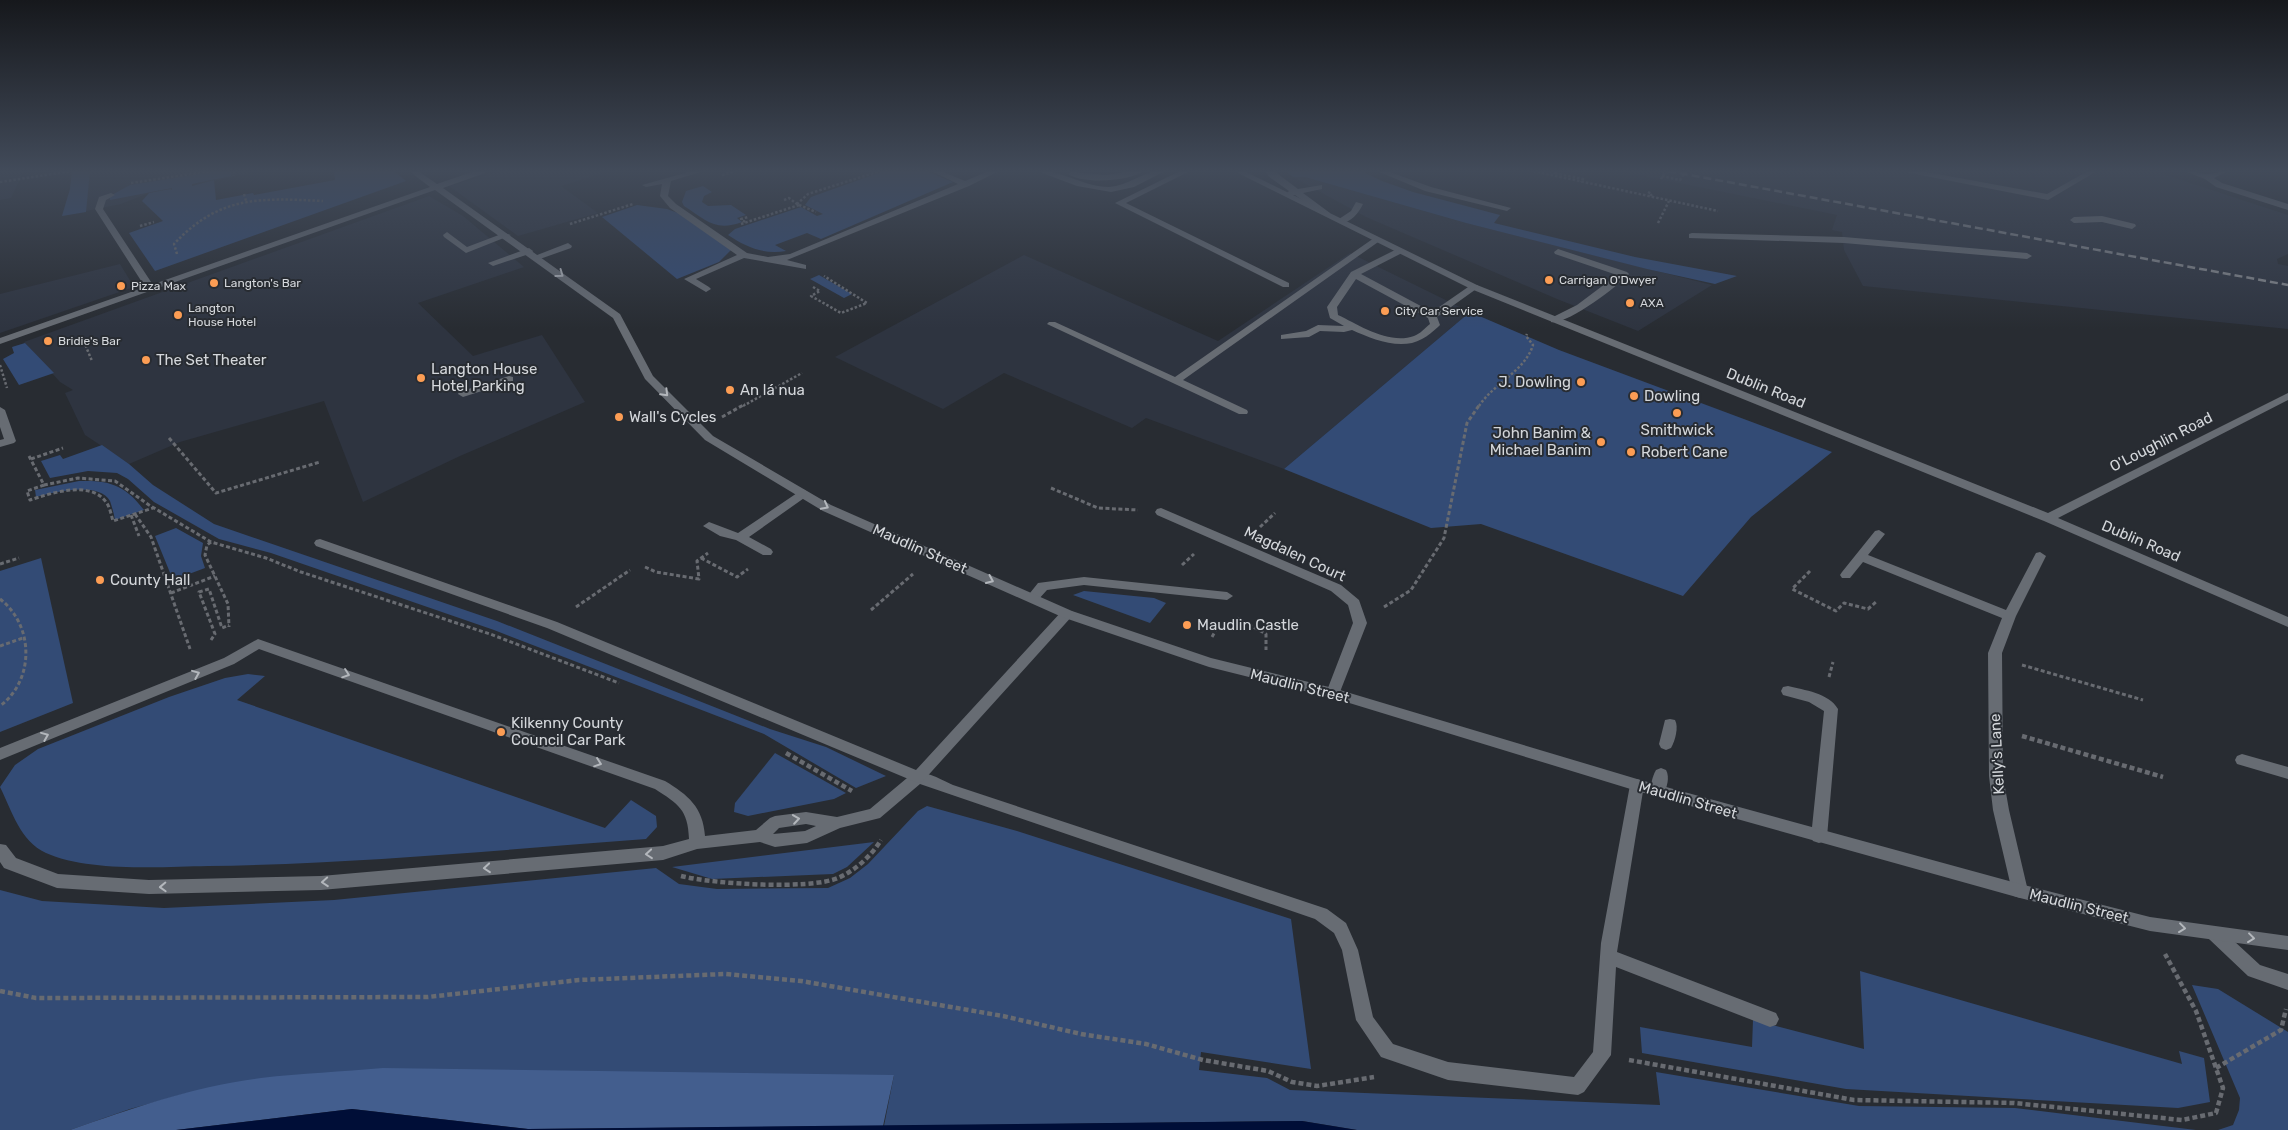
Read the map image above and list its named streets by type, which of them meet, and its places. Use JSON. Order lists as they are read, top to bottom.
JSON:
{
  "streets": {
    "street": [
      "Dublin Road",
      "O'Loughlin Road",
      "Maudlin Street",
      "Magdalen Court",
      "Kelly's Lane"
    ]
  },
  "crossings": [
    ["Dublin Road", "O'Loughlin Road"],
    ["Maudlin Street", "Kelly's Lane"]
  ],
  "one_way": ["Maudlin Street"],
  "places": [
    "Carrigan O'Dwyer",
    "Langton's Bar",
    "Pizza Max",
    "AXA",
    "City Car Service",
    "Langton House Hotel",
    "Bridie's Bar",
    "The Set Theater",
    "Langton House Hotel Parking",
    "J. Dowling",
    "An lá nua",
    "Dowling",
    "Smithwick",
    "Wall's Cycles",
    "John Banim & Michael Banim",
    "Robert Cane",
    "County Hall",
    "Maudlin Castle",
    "Kilkenny County Council Car Park"
  ]
}
